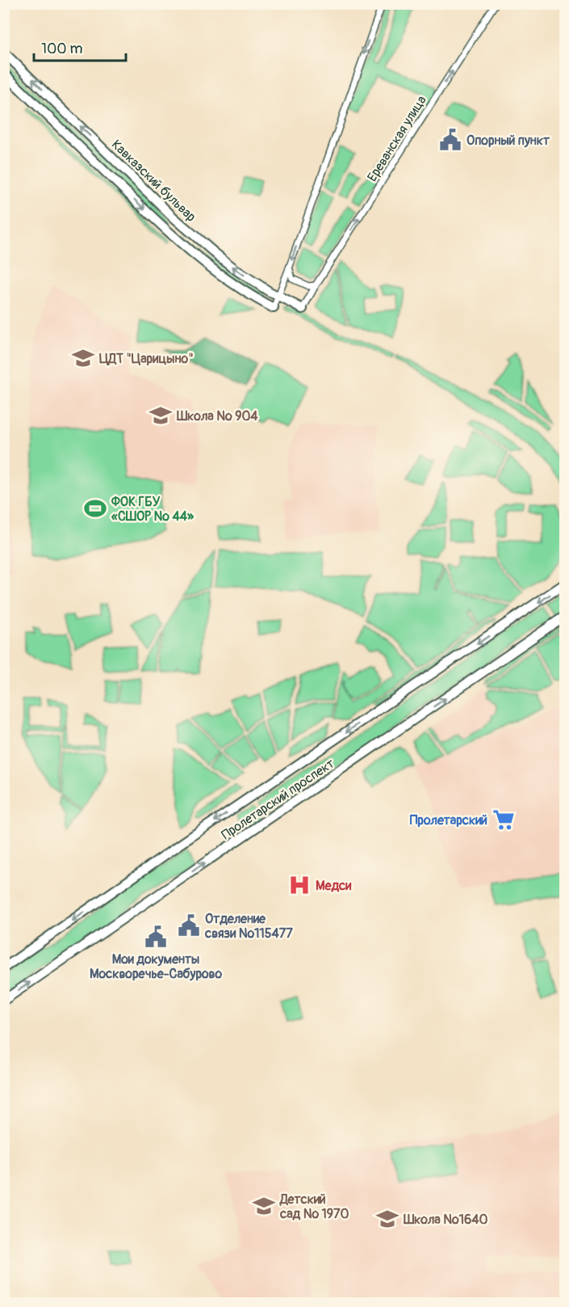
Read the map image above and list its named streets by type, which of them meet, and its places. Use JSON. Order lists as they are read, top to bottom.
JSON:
{
  "streets": {
    "main road": ["Кавказский бульвар", "Пролетарский проспект"],
    "street": ["Ереванская улица"]
  },
  "crossings": [
    ["Ереванская улица", "Кавказский бульвар"]
  ],
  "one_way": ["Ереванская улица"],
  "places": {
    "public building": ["Опорный пункт", "Отделение связи №115477", "Мои документы Москворечье-Сабурово"],
    "school or university": [
      "ЦДТ \"Царицыно\"",
      "Школа № 904",
      "Детский сад № 1970",
      "Школа №1640"
    ],
    "sports": ["ФОК ГБУ «СШОР № 44»"],
    "supermarket": ["Пролетарский"],
    "hospital": ["Медси"]
  },
  "scale_bar": "100 m"
}
